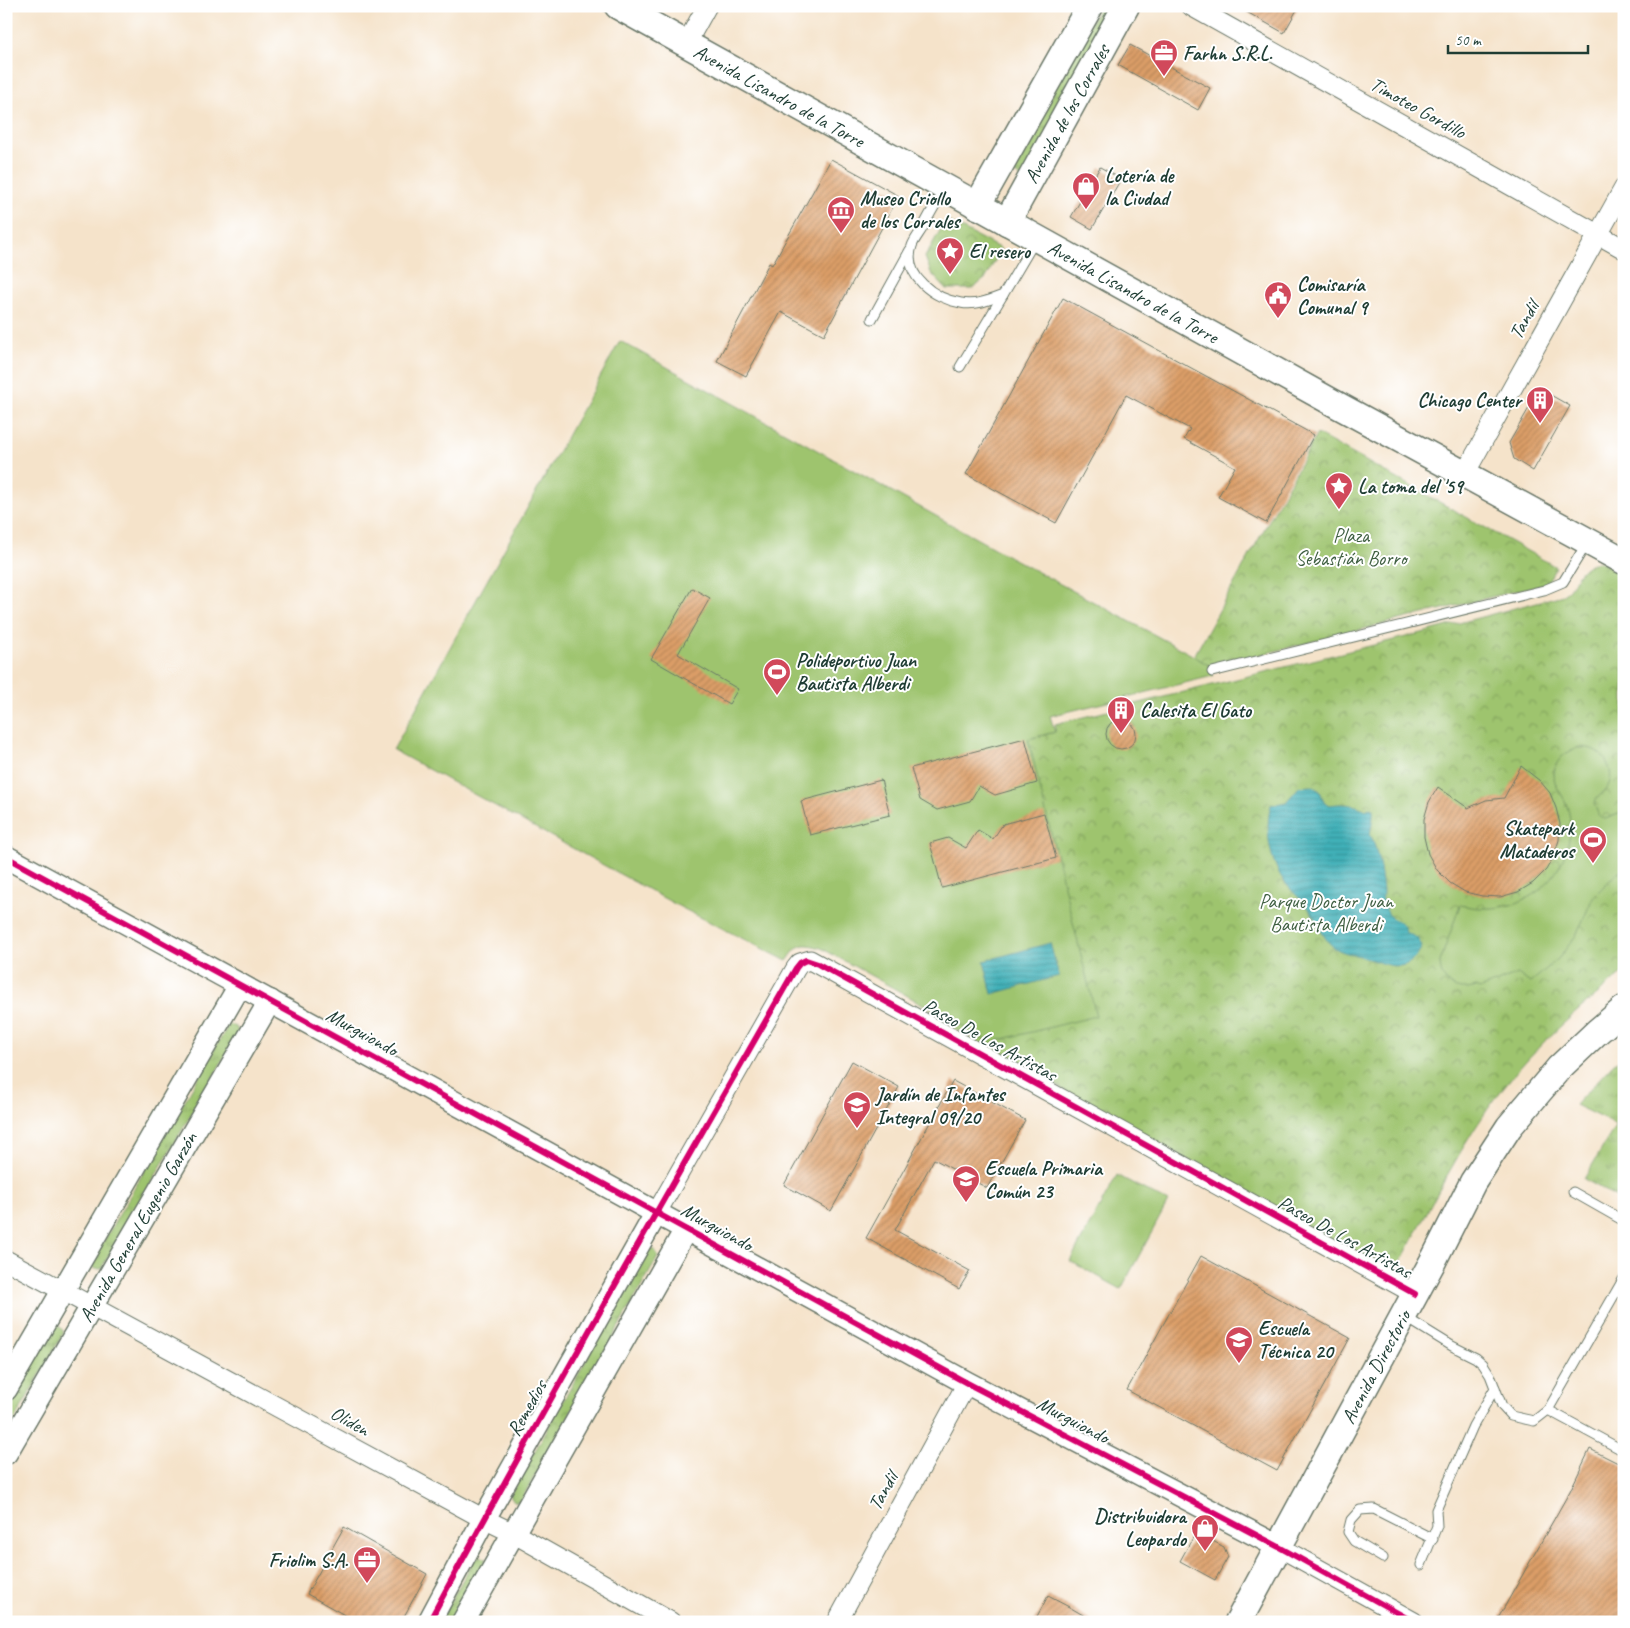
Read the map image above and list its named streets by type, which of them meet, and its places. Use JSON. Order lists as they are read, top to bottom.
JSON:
{
  "streets": {
    "main road": ["Avenida Lisandro de la Torre", "Avenida de los Corrales", "Avenida Directorio"],
    "street": [
      "Timoteo Gordillo",
      "Tandil",
      "Murguiondo",
      "Paseo De Los Artistas",
      "Avenida General Eugenio Garzón",
      "Remedios",
      "Oliden"
    ]
  },
  "crossings": [
    ["Avenida Lisandro de la Torre", "Avenida de los Corrales"],
    ["Avenida Lisandro de la Torre", "Tandil"],
    ["Timoteo Gordillo", "Tandil"],
    ["Tandil", "Murguiondo"],
    ["Murguiondo", "Paseo De Los Artistas"],
    ["Murguiondo", "Avenida General Eugenio Garzón"],
    ["Murguiondo", "Avenida Directorio"],
    ["Murguiondo", "Remedios"],
    ["Paseo De Los Artistas", "Avenida Directorio"],
    ["Paseo De Los Artistas", "Remedios"],
    ["Avenida General Eugenio Garzón", "Oliden"],
    ["Remedios", "Oliden"]
  ],
  "parks": ["Plaza Sebastián Borro", "Parque Doctor Juan Bautista Alberdi"],
  "places": {
    "office": ["Farhn S.R.L.", "Friolim S.A."],
    "shop": ["Lotería de la Ciudad", "Distribuidora Leopardo"],
    "museum": ["Museo Criollo de los Corrales"],
    "place": ["El resero", "La toma del '59"],
    "public building": ["Comisaría Comunal 9"],
    "building": ["Chicago Center", "Calesita El Gato"],
    "sports": ["Polideportivo Juan Bautista Alberdi", "Skatepark Mataderos"],
    "school or university": ["Jardín de Infantes Integral 09/20", "Escuela Primaria Común 23", "Escuela Técnica 20"]
  },
  "scale_bar": "50 m"
}
